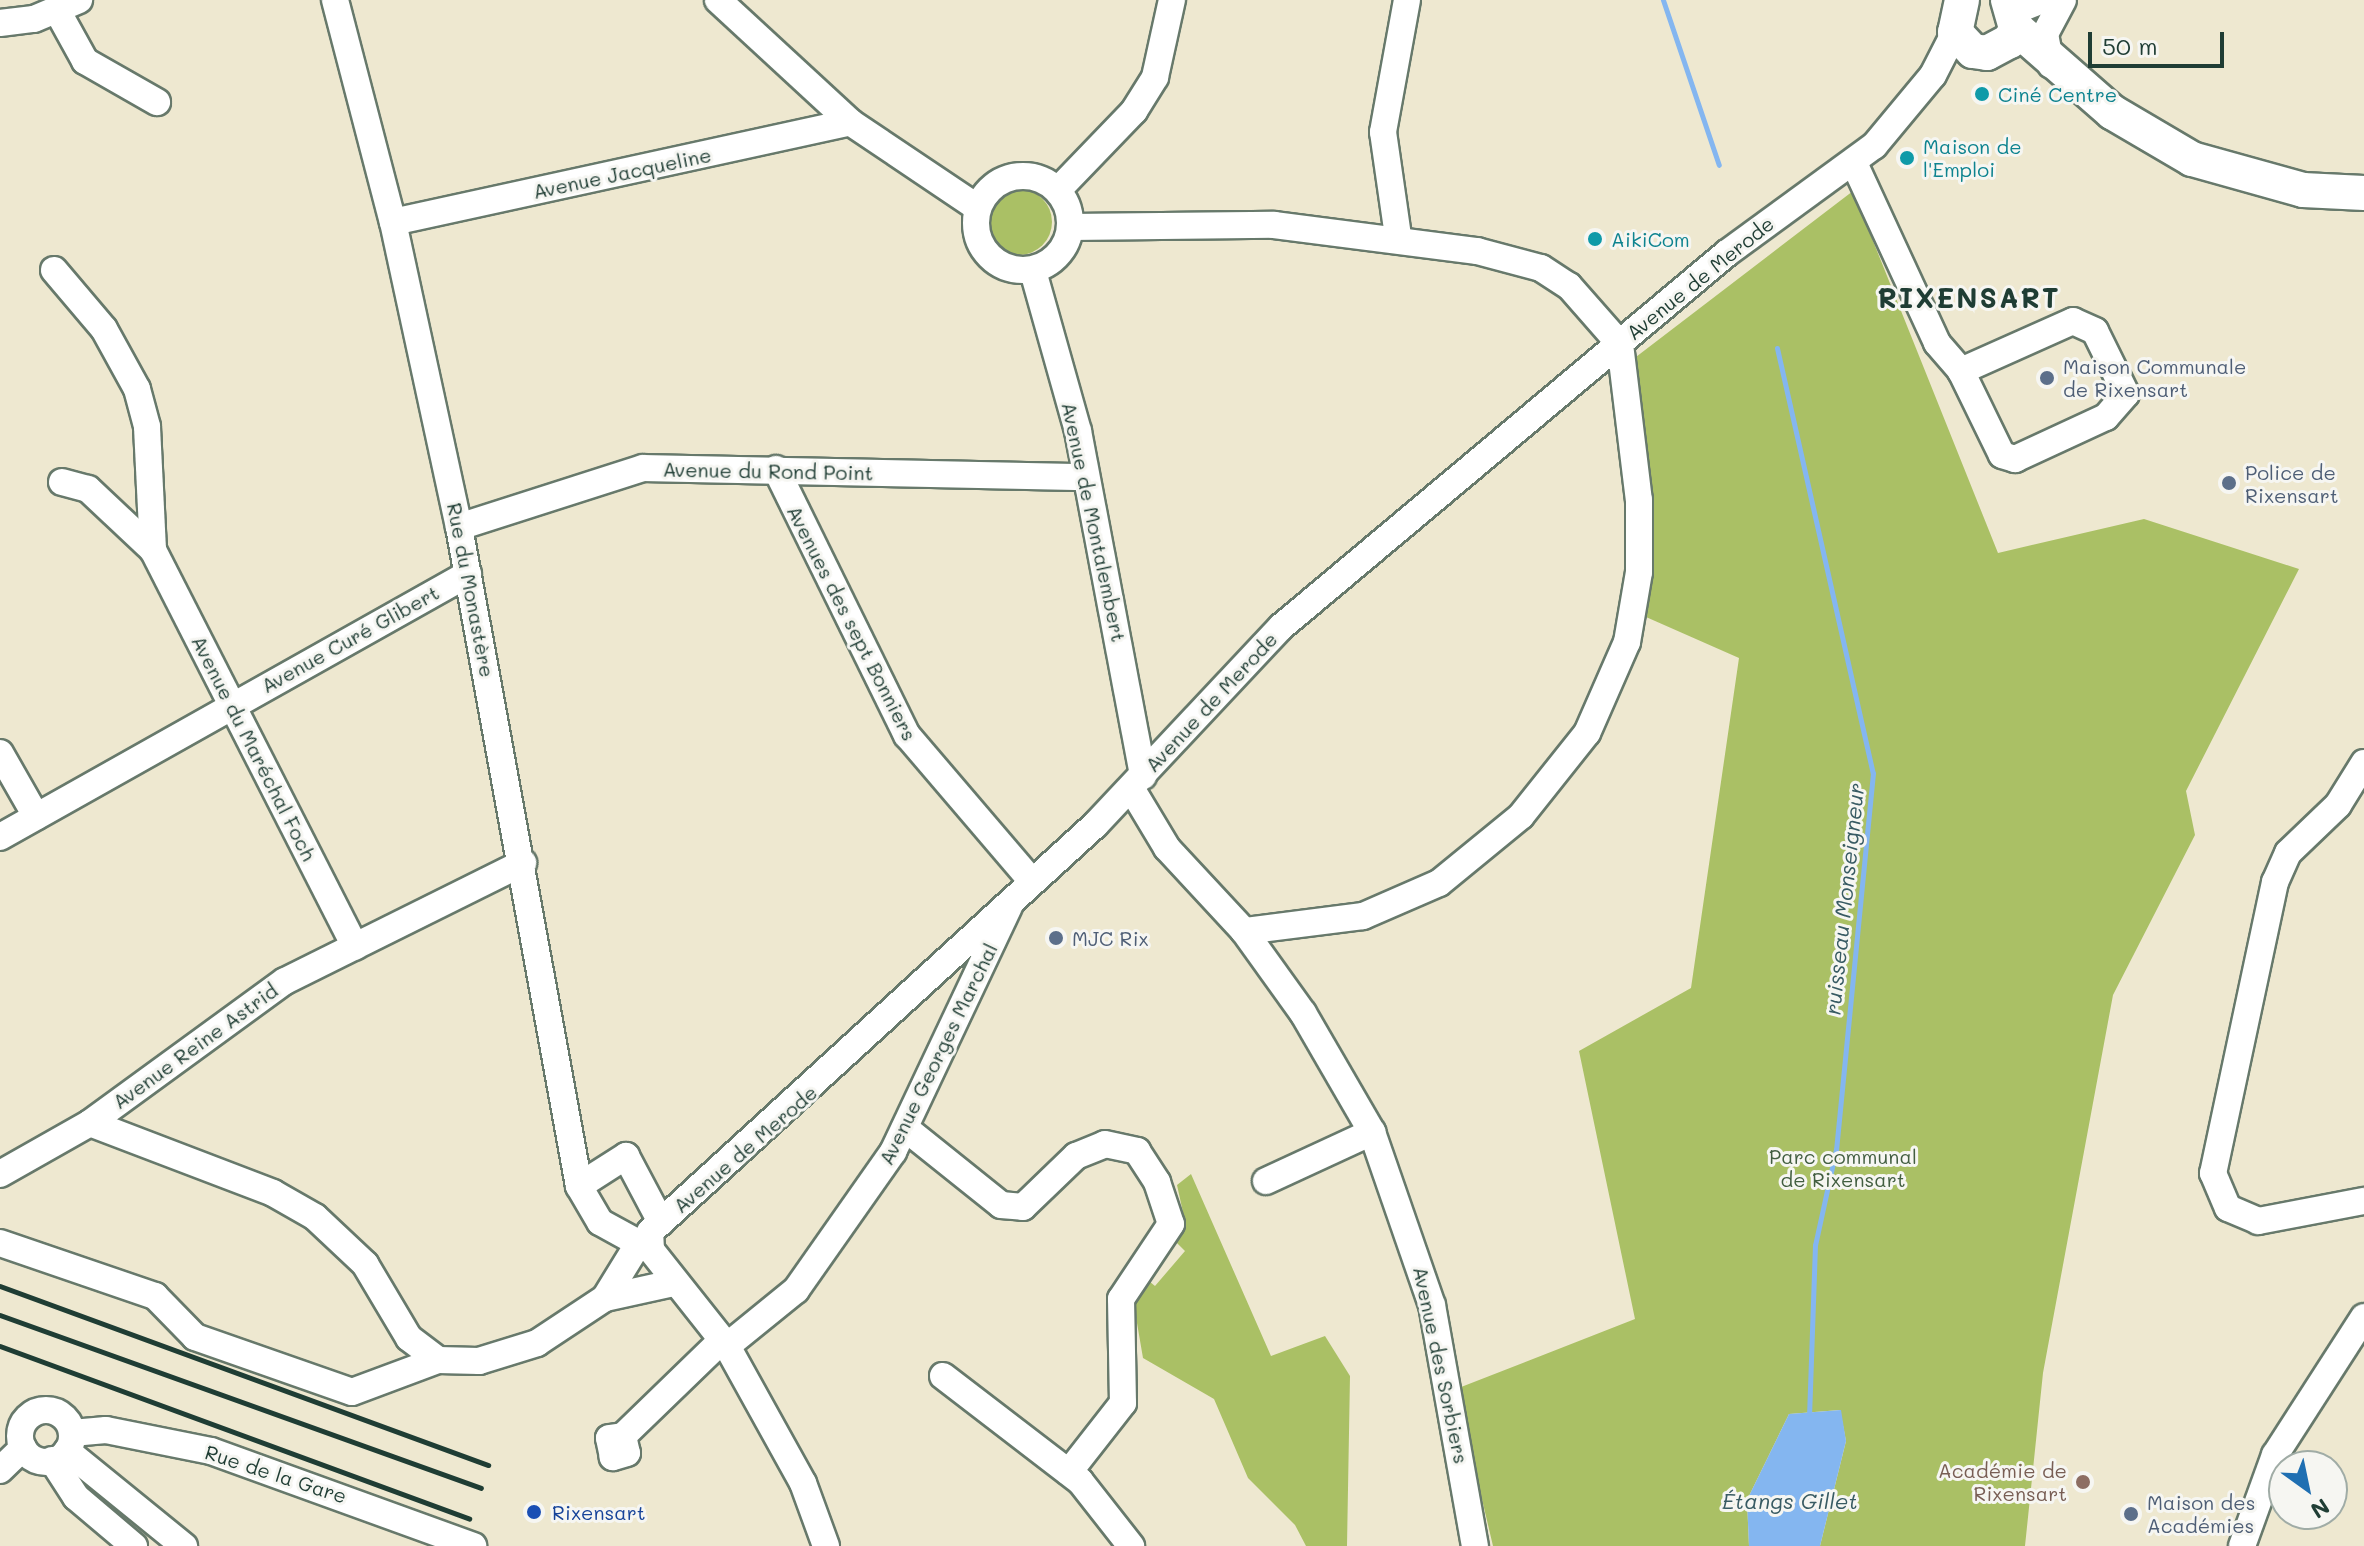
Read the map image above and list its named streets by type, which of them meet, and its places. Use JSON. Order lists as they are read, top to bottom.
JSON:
{
  "streets": {
    "street": [
      "Avenue Jacqueline",
      "Avenue de Merode",
      "Avenue du Rond Point",
      "Avenue de Montalembert",
      "Rue du Monastère",
      "Avenues des sept Bonniers",
      "Avenue Curé Glibert",
      "Avenue du Maréchal Foch",
      "Avenue Reine Astrid",
      "Avenue Georges Marchal",
      "Avenue des Sorbiers",
      "Rue de la Gare"
    ]
  },
  "crossings": [
    ["Avenue Jacqueline", "Rue du Monastère"],
    ["Avenue de Merode", "Avenue de Montalembert"],
    ["Avenue de Merode", "Avenues des sept Bonniers"],
    ["Avenue de Merode", "Avenue Georges Marchal"],
    ["Avenue de Merode", "Avenue des Sorbiers"],
    ["Avenue du Rond Point", "Avenue de Montalembert"],
    ["Avenue du Rond Point", "Rue du Monastère"],
    ["Avenue du Rond Point", "Avenues des sept Bonniers"],
    ["Avenue de Montalembert", "Avenue des Sorbiers"],
    ["Rue du Monastère", "Avenue Curé Glibert"],
    ["Rue du Monastère", "Avenue Reine Astrid"],
    ["Avenues des sept Bonniers", "Avenue Georges Marchal"],
    ["Avenue Curé Glibert", "Avenue du Maréchal Foch"],
    ["Avenue du Maréchal Foch", "Avenue Reine Astrid"]
  ],
  "districts": ["RIXENSART"],
  "water": ["ruisseau Monseigneur", "Étangs Gillet"],
  "parks": ["Parc communal de Rixensart"],
  "places": [
    "Ciné Centre",
    "Maison de l'Emploi",
    "AikiCom",
    "Maison Communale de Rixensart",
    "Police de Rixensart",
    "MJC Rix",
    "Académie de Rixensart",
    "Rixensart",
    "Maison des Académies"
  ],
  "scale_bar": "50 m",
  "north": "bottom right"
}
